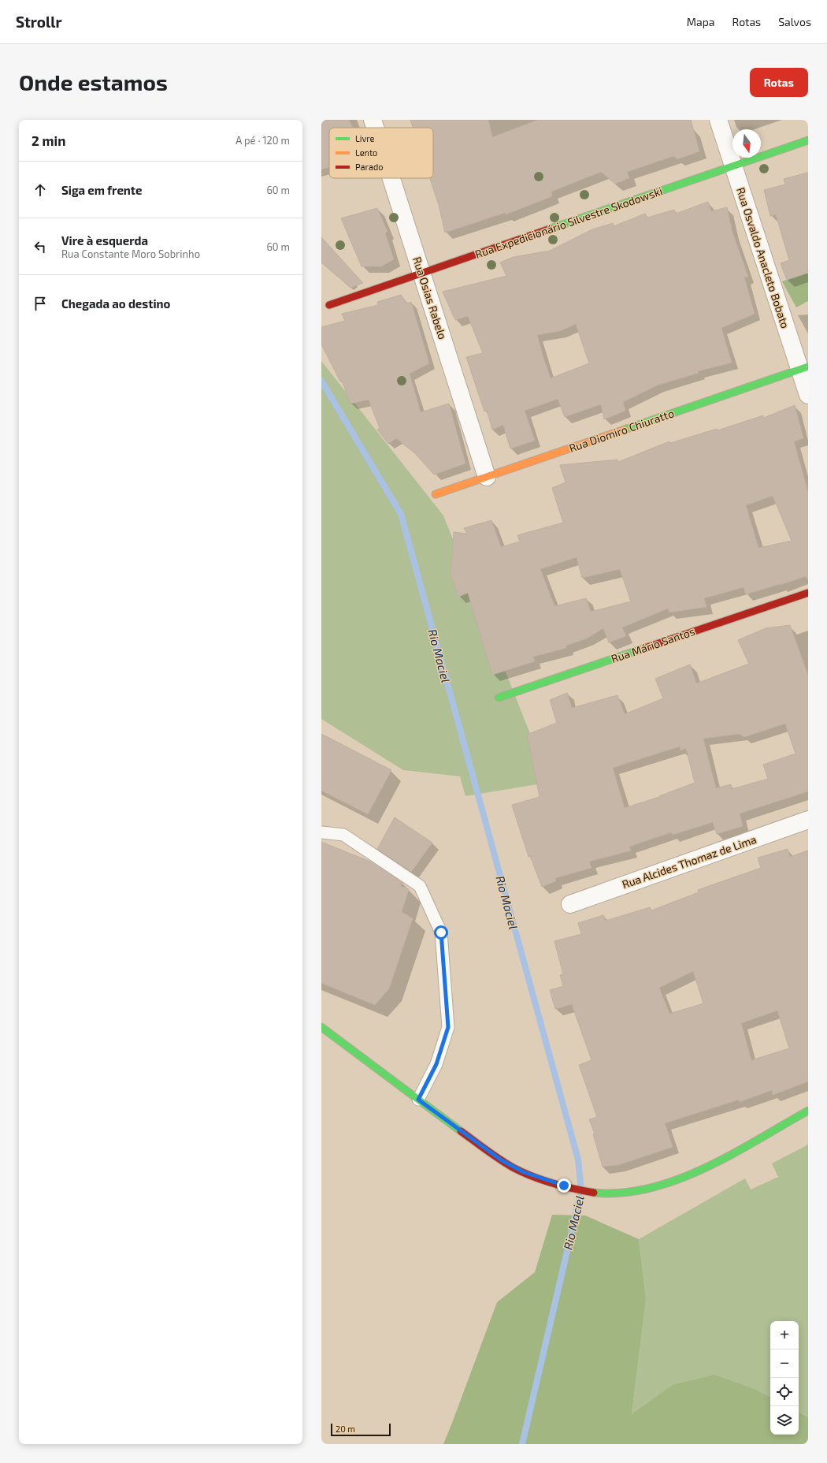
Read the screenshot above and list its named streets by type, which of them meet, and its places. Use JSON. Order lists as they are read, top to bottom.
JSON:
{
  "streets": {
    "street": [
      "Rua Expedicionário Silvestre Skodowski",
      "Rua Osvaldo Anacleto Bobato",
      "Rua Osias Rabelo",
      "Rua Diomiro Chiuratto",
      "Rua Mário Santos",
      "Rua Alcides Thomaz de Lima"
    ]
  },
  "crossings": [
    ["Rua Expedicionário Silvestre Skodowski", "Rua Osvaldo Anacleto Bobato"],
    ["Rua Expedicionário Silvestre Skodowski", "Rua Osias Rabelo"],
    ["Rua Osvaldo Anacleto Bobato", "Rua Diomiro Chiuratto"],
    ["Rua Osias Rabelo", "Rua Diomiro Chiuratto"]
  ],
  "water": ["Rio Maciel"],
  "legend": ["Livre", "Lento", "Parado"],
  "scale_bar": "20 m",
  "north": "bottom",
  "page": {
    "header": "Strollr",
    "nav": ["Mapa", "Rotas", "Salvos"],
    "buttons": "Rotas",
    "title": "Onde estamos",
    "heading": ["2 min", "A pé · 120 m"],
    "list": [
      ["Siga em frente", "60 m"],
      ["Vire à esquerda", "Rua Constante Moro Sobrinho", "60 m"],
      "Chegada ao destino"
    ],
    "map_buttons": ["+", "−"],
    "scale": "20 m"
  }
}
